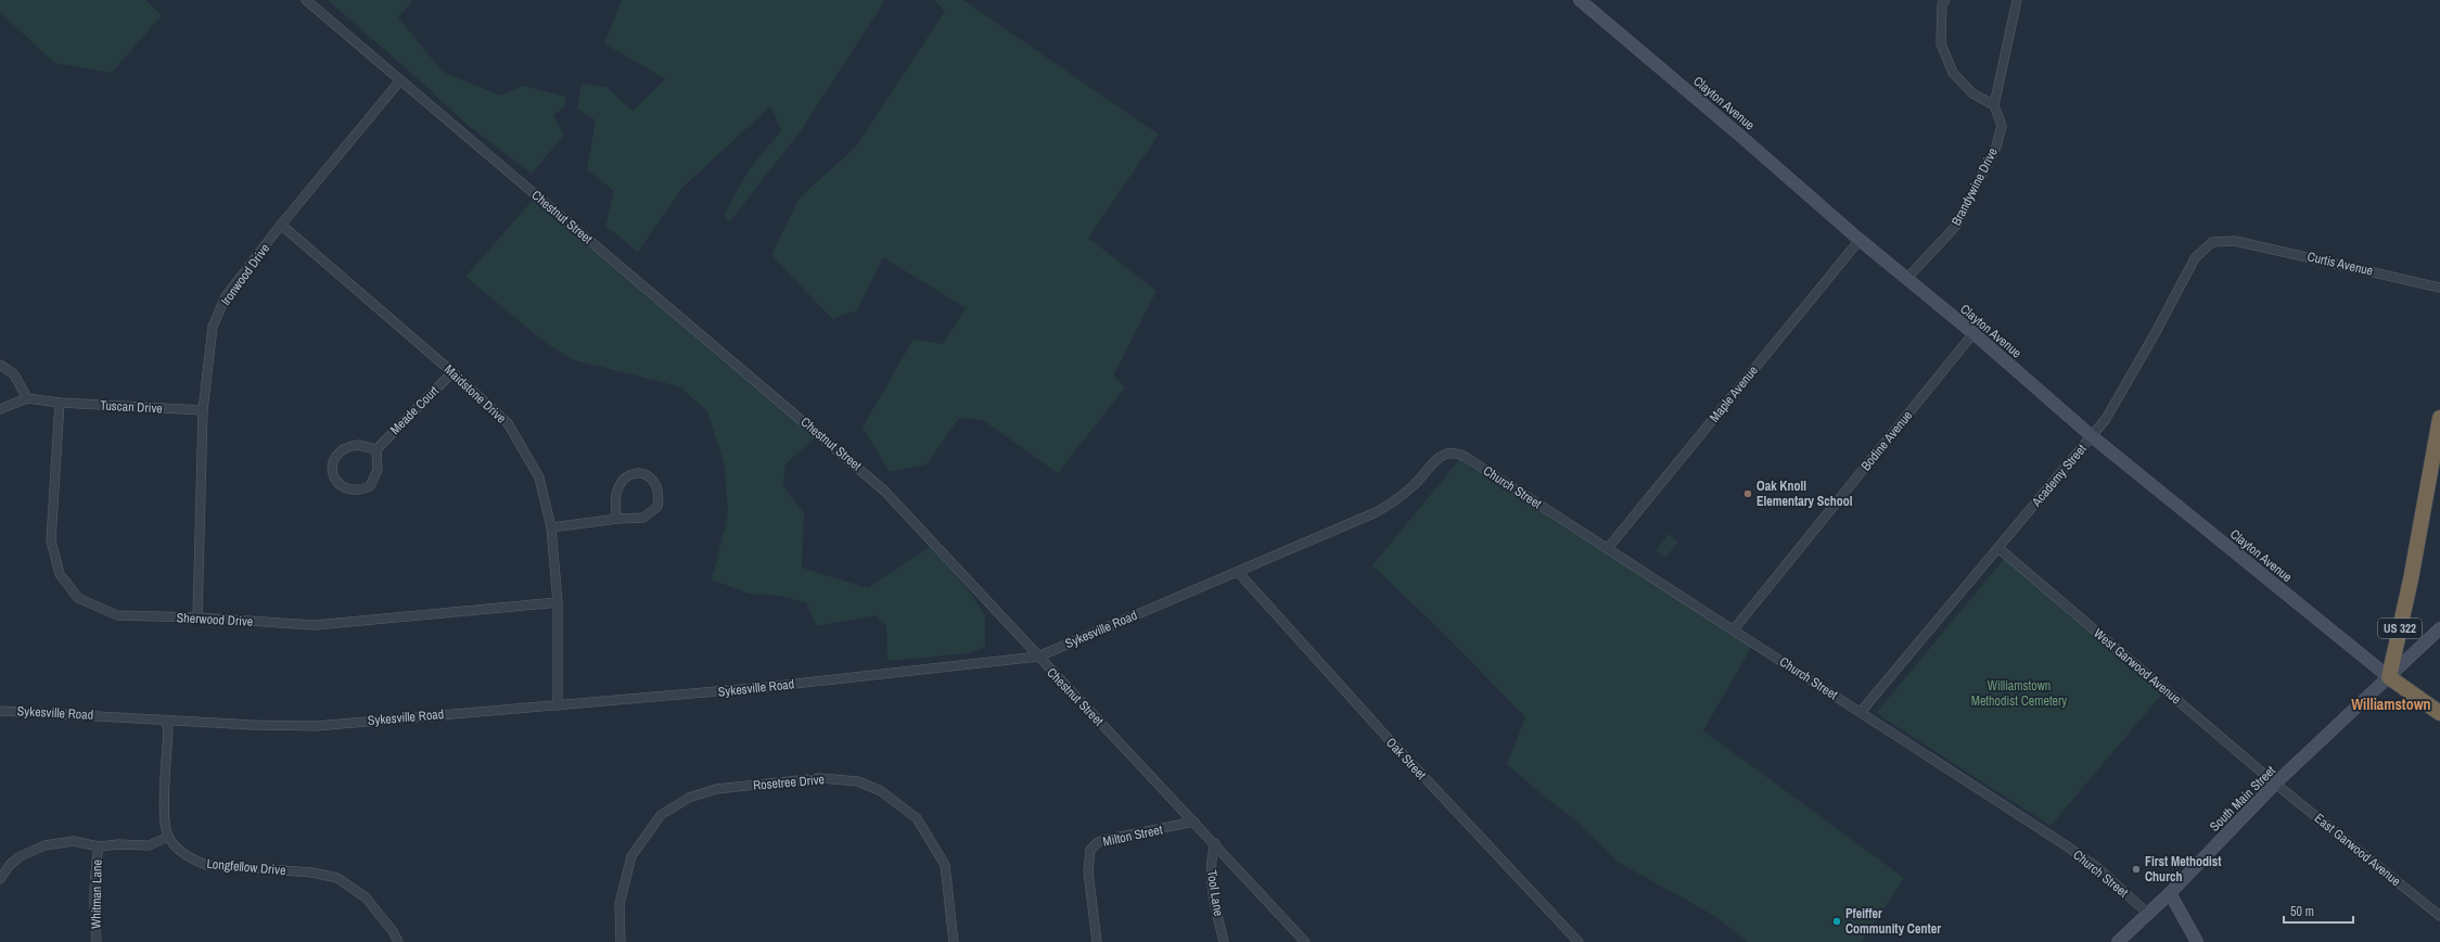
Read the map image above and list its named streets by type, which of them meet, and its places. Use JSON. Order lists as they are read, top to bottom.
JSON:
{
  "streets": {
    "highway": ["US 322"],
    "main road": ["Clayton Avenue", "South Main Street"],
    "street": [
      "Brandywine Drive",
      "Chestnut Street",
      "Curtis Avenue",
      "Ironwood Drive",
      "Maidstone Drive",
      "Maple Avenue",
      "Tuscan Drive",
      "Meade Court",
      "Bodine Avenue",
      "Academy Street",
      "Church Street",
      "Sherwood Drive",
      "Sykesville Road",
      "West Garwood Avenue",
      "Oak Street",
      "Rosetree Drive",
      "Milton Street",
      "East Garwood Avenue",
      "Longfellow Drive",
      "Tool Lane",
      "Whitman Lane"
    ]
  },
  "crossings": [
    ["Clayton Avenue", "Brandywine Drive"],
    ["Clayton Avenue", "Maple Avenue"],
    ["Clayton Avenue", "Bodine Avenue"],
    ["Clayton Avenue", "Academy Street"],
    ["Clayton Avenue", "US 322"],
    ["Clayton Avenue", "South Main Street"],
    ["Chestnut Street", "Ironwood Drive"],
    ["Chestnut Street", "Sykesville Road"],
    ["Chestnut Street", "Milton Street"],
    ["Chestnut Street", "Tool Lane"],
    ["Curtis Avenue", "Academy Street"],
    ["Ironwood Drive", "Maidstone Drive"],
    ["Ironwood Drive", "Tuscan Drive"],
    ["Ironwood Drive", "Sherwood Drive"],
    ["Maidstone Drive", "Meade Court"],
    ["Maidstone Drive", "Sherwood Drive"],
    ["Maidstone Drive", "Sykesville Road"],
    ["Maple Avenue", "Church Street"],
    ["Tuscan Drive", "Sherwood Drive"],
    ["Bodine Avenue", "Church Street"],
    ["Academy Street", "Church Street"],
    ["Academy Street", "West Garwood Avenue"],
    ["Church Street", "Sykesville Road"],
    ["Church Street", "South Main Street"],
    ["US 322", "South Main Street"],
    ["Sykesville Road", "Oak Street"],
    ["West Garwood Avenue", "South Main Street"],
    ["West Garwood Avenue", "East Garwood Avenue"],
    ["South Main Street", "East Garwood Avenue"]
  ],
  "districts": ["Williamstown"],
  "parks": ["Williamstown Methodist Cemetery"],
  "places": ["Oak Knoll Elementary School", "First Methodist Church", "Pfeiffer Community Center"],
  "scale_bar": "50 m"
}
